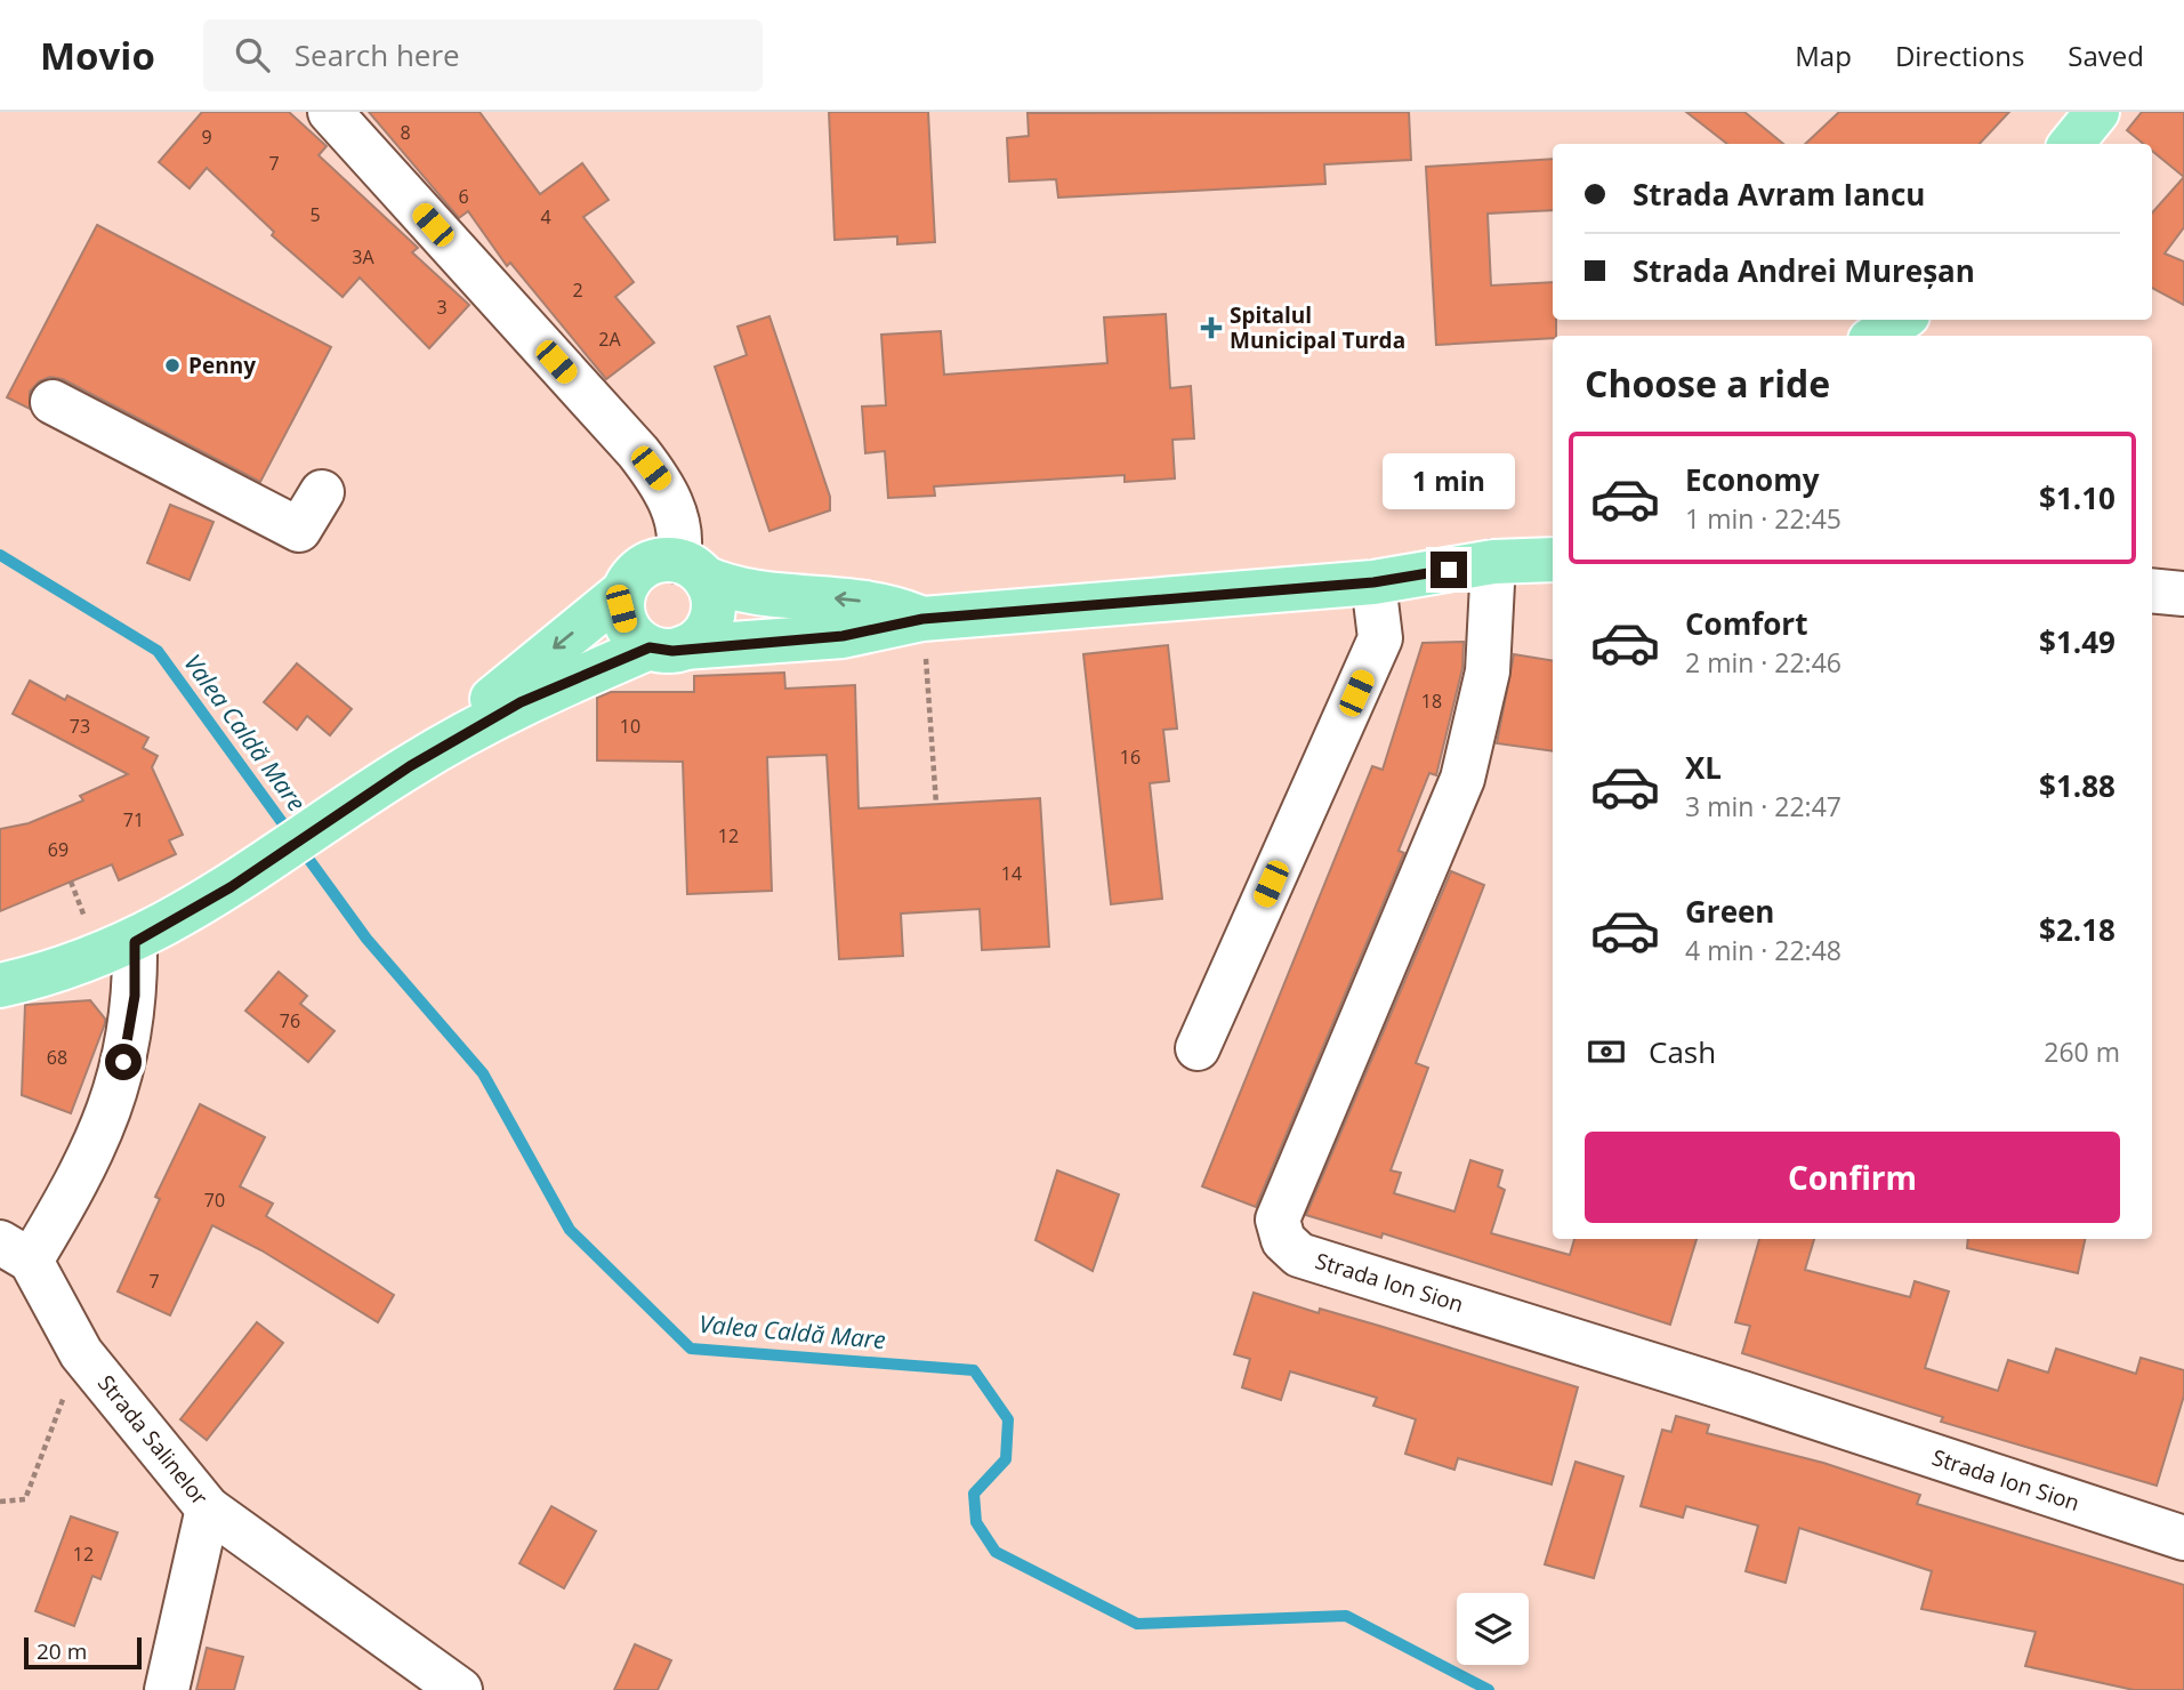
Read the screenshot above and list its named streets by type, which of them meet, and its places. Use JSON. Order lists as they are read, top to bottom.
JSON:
{
  "streets": {
    "street": ["Strada Ion Sion", "Strada Salinelor"]
  },
  "water": ["Valea Caldă Mare"],
  "places": {
    "health": ["Spitalul Municipal Turda"],
    "other": ["Penny"]
  },
  "house_numbers": [
    "8",
    "9",
    "7",
    "6",
    "5",
    "4",
    "3A",
    "2",
    "3",
    "2A",
    "18",
    "73",
    "10",
    "16",
    "71",
    "12",
    "69",
    "14",
    "76",
    "68",
    "70",
    "7",
    "12"
  ],
  "scale_bar": "20 m",
  "page": {
    "header": "Movio",
    "search": "Search here",
    "nav": ["Map", "Directions", "Saved"],
    "banner": ["Strada Avram Iancu", "Strada Andrei Mureșan"],
    "heading": "Choose a ride",
    "list": [
      {
        "name": "Economy",
        "note": "1 min · 22:45",
        "value": "$1.10"
      },
      {
        "name": "Comfort",
        "note": "2 min · 22:46",
        "value": "$1.49"
      },
      {
        "name": "XL",
        "note": "3 min · 22:47",
        "value": "$1.88"
      },
      {
        "name": "Green",
        "note": "4 min · 22:48",
        "value": "$2.18"
      }
    ],
    "bubble": "1 min",
    "pay": ["Cash", "260 m"],
    "buttons": "Confirm",
    "scale": "20 m"
  }
}
